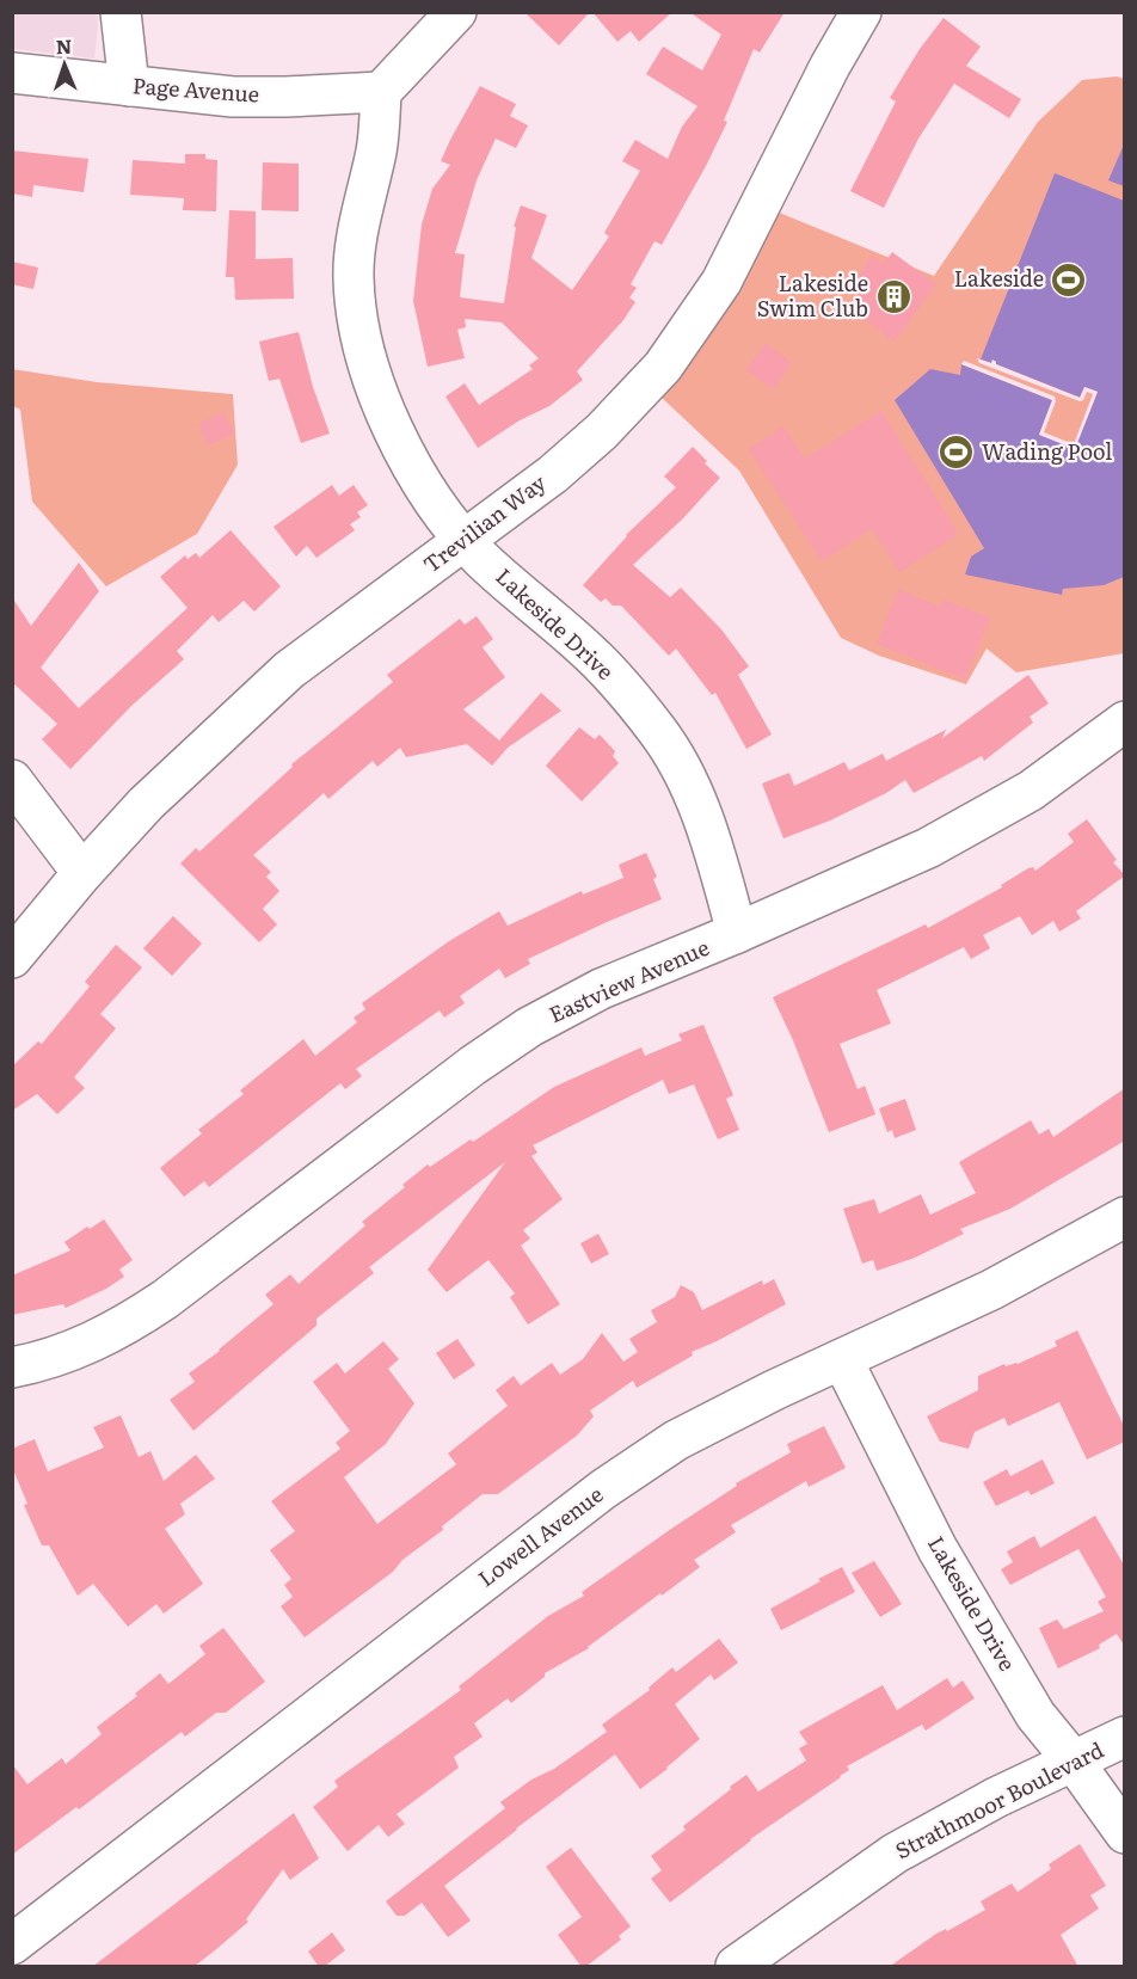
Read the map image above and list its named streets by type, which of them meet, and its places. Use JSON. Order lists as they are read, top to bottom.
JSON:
{
  "streets": {
    "street": [
      "Page Avenue",
      "Trevilian Way",
      "Lakeside Drive",
      "Eastview Avenue",
      "Lowell Avenue",
      "Strathmoor Boulevard"
    ]
  },
  "crossings": [
    ["Page Avenue", "Lakeside Drive"],
    ["Trevilian Way", "Lakeside Drive"],
    ["Lakeside Drive", "Eastview Avenue"],
    ["Lakeside Drive", "Lowell Avenue"],
    ["Lakeside Drive", "Strathmoor Boulevard"]
  ],
  "places": {
    "sports": ["Lakeside", "Wading Pool"],
    "building": ["Lakeside Swim Club"]
  },
  "north": "top"
}
